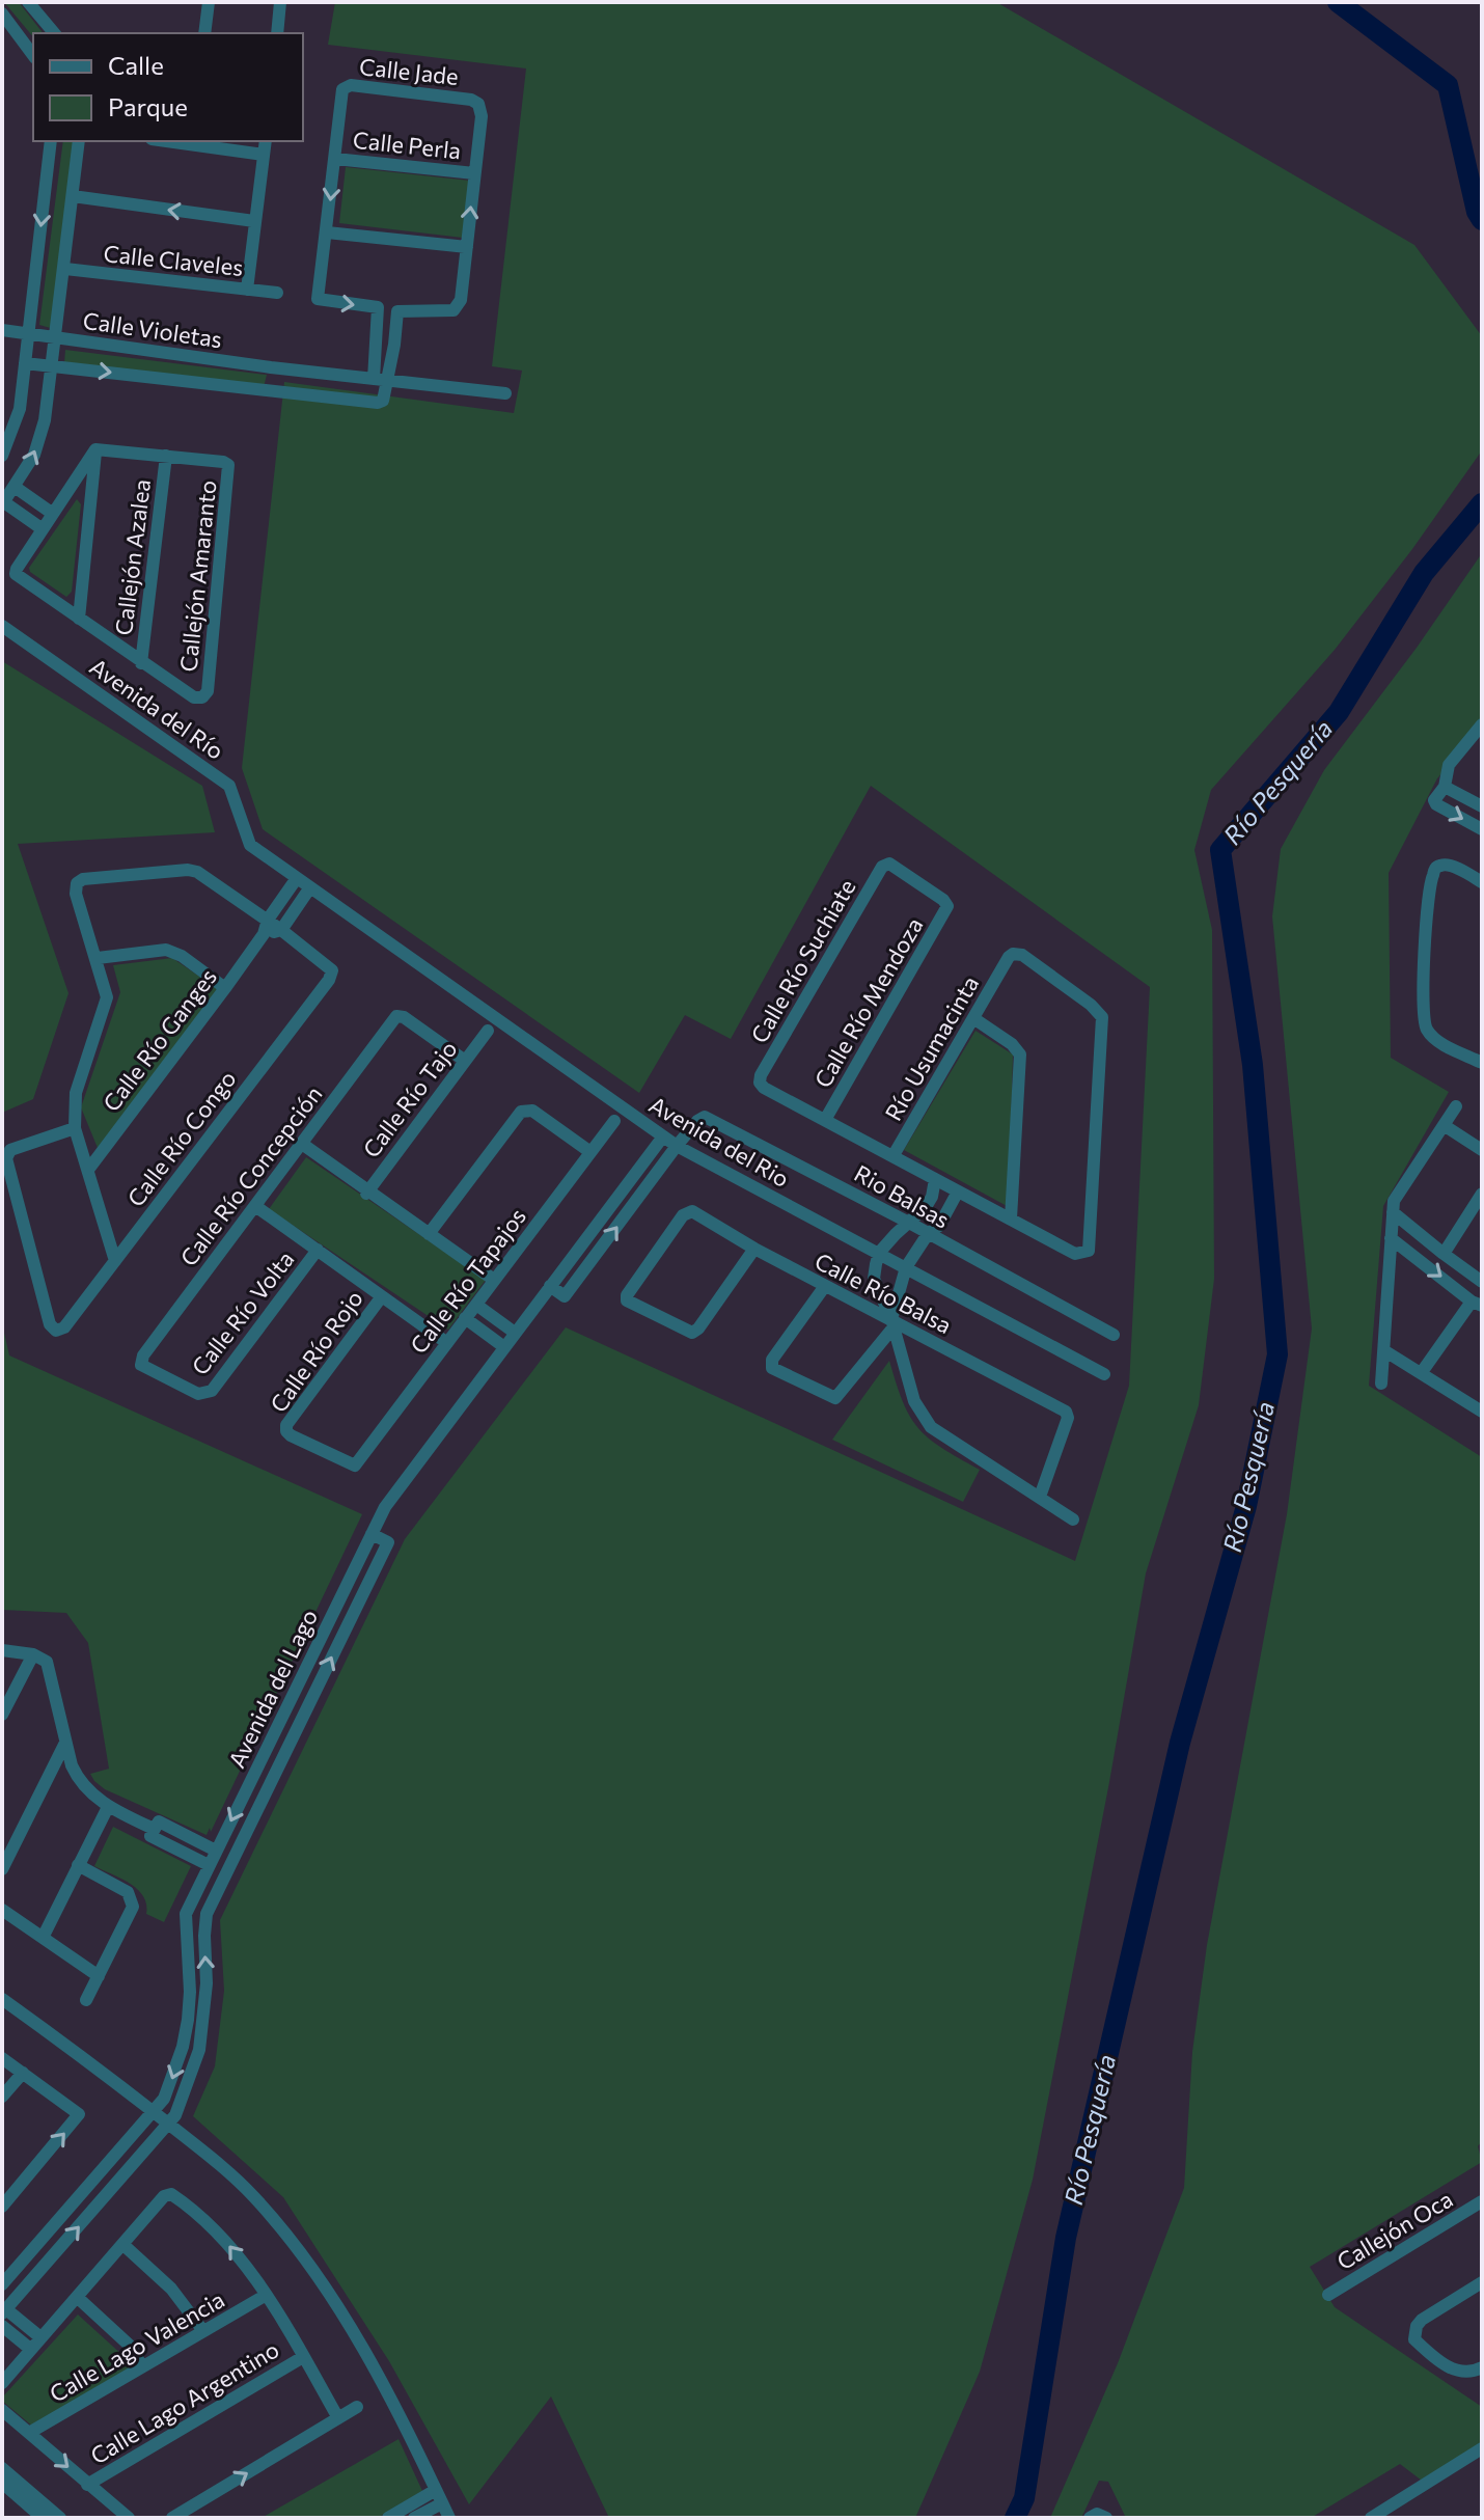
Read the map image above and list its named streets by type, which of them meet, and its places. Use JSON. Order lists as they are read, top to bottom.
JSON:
{
  "streets": {
    "street": [
      "Calle Jade",
      "Calle Perla",
      "Calle Claveles",
      "Calle Violetas",
      "Callejón Azalea",
      "Callejón Amaranto",
      "Avenida del Río",
      "Calle Río Suchiate",
      "Calle Río Mendoza",
      "Calle Río Ganges",
      "Río Usumacinta",
      "Calle Río Tajo",
      "Calle Río Congo",
      "Avenida del Rio",
      "Calle Río Concepción",
      "Rio Balsas",
      "Calle Río Tapajos",
      "Calle Río Balsa",
      "Calle Río Volta",
      "Calle Río Rojo",
      "Avenida del Lago",
      "Callejón Oca",
      "Calle Lago Valencia",
      "Calle Lago Argentino"
    ]
  },
  "crossings": [
    ["Calle Jade", "Calle Perla"],
    ["Calle Jade", "Calle Violetas"],
    ["Callejón Azalea", "Callejón Amaranto"],
    ["Avenida del Río", "Calle Río Ganges"],
    ["Avenida del Río", "Avenida del Rio"],
    ["Calle Río Suchiate", "Calle Río Mendoza"],
    ["Calle Río Ganges", "Avenida del Rio"],
    ["Calle Río Tajo", "Calle Río Concepción"],
    ["Avenida del Rio", "Rio Balsas"],
    ["Avenida del Rio", "Avenida del Lago"],
    ["Calle Río Concepción", "Calle Río Volta"],
    ["Calle Río Tapajos", "Calle Río Rojo"]
  ],
  "water": ["Río Pesquería"],
  "legend": ["Calle", "Parque"]
}
